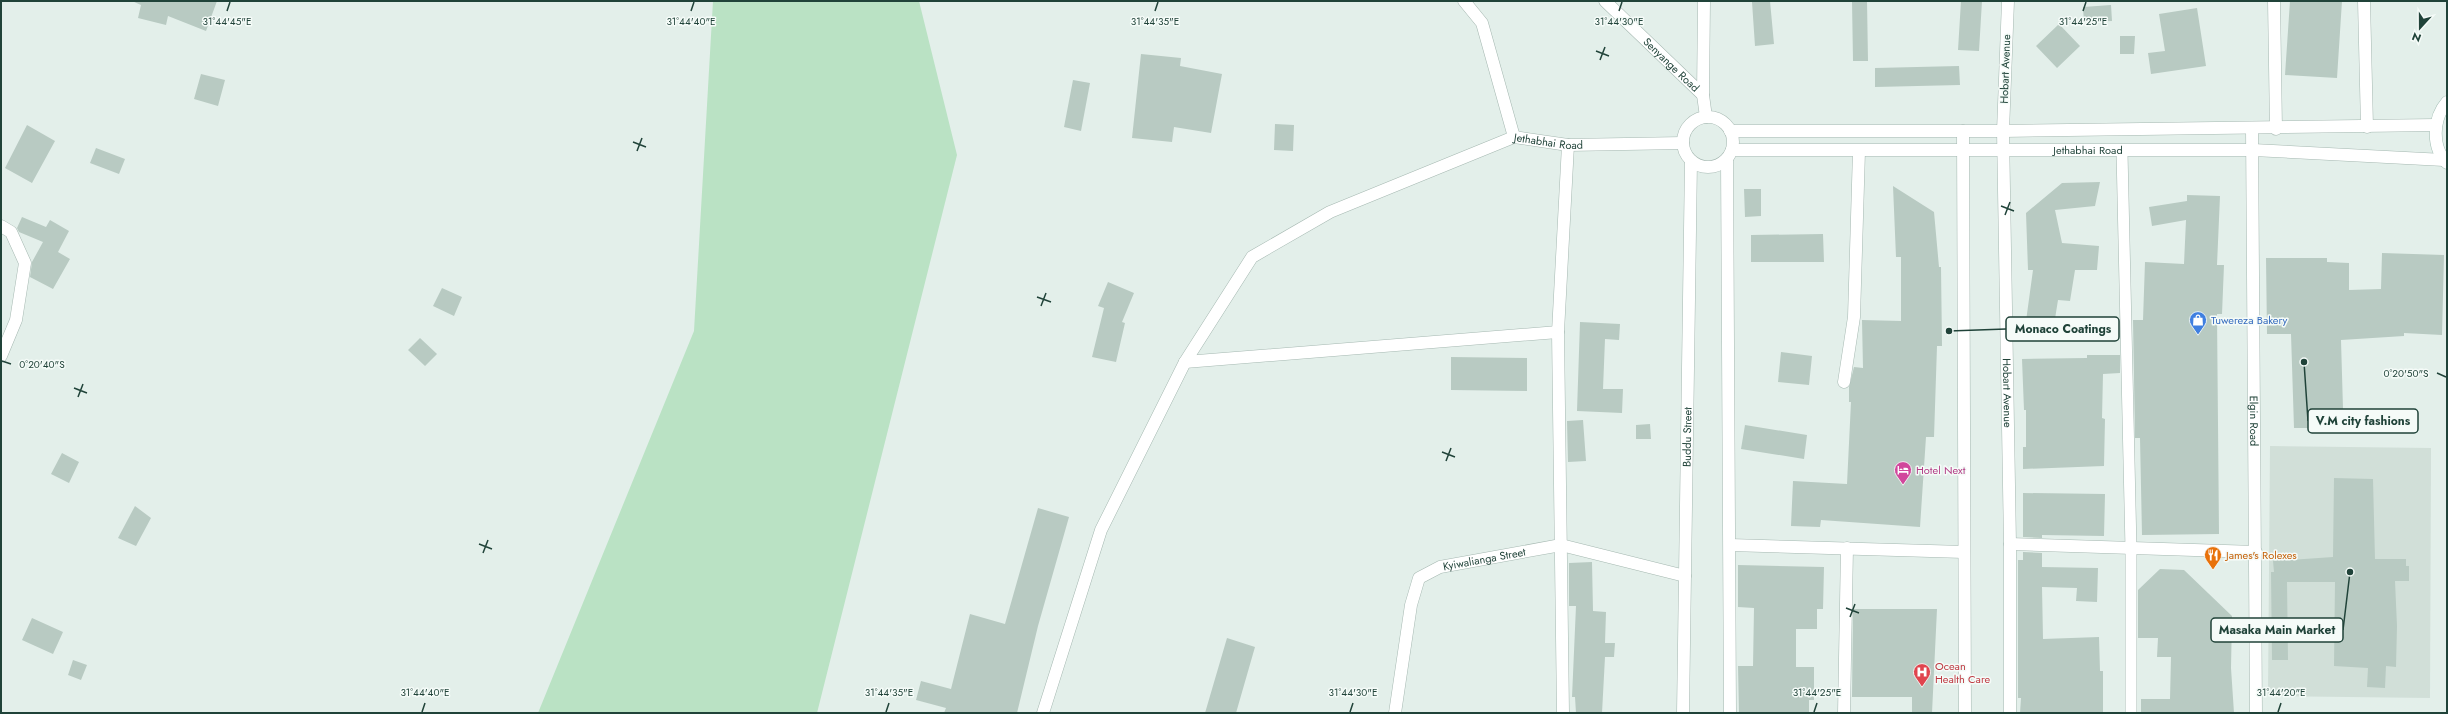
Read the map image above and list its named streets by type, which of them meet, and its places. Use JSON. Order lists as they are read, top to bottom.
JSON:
{
  "streets": {
    "street": [
      "Senyange Road",
      "Hobart Avenue",
      "Jethabhai Road",
      "Elgin Road",
      "Buddu Street",
      "Kyiwalianga Street"
    ]
  },
  "crossings": [
    ["Hobart Avenue", "Jethabhai Road"],
    ["Jethabhai Road", "Elgin Road"],
    ["Jethabhai Road", "Buddu Street"],
    ["Buddu Street", "Kyiwalianga Street"]
  ],
  "places": {
    "other": ["Monaco Coatings", "V.M city fashions", "Masaka Main Market"],
    "shop": ["Tuwereza Bakery"],
    "hotel": ["Hotel Next"],
    "restaurant": ["James's Rolexes"],
    "hospital": ["Ocean Health Care"]
  },
  "north": "bottom",
  "coordinates": [
    "31°44'45\"E",
    "31°44'40\"E",
    "31°44'35\"E",
    "31°44'30\"E",
    "31°44'25\"E",
    "0°20'40\"S",
    "0°20'50\"S",
    "31°44'20\"E"
  ]
}
